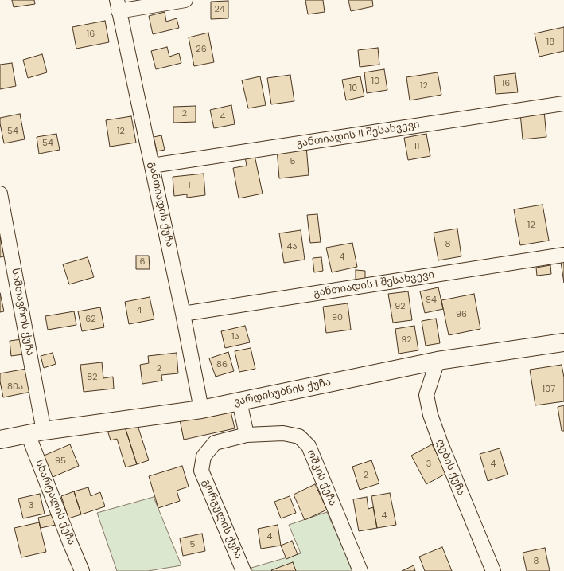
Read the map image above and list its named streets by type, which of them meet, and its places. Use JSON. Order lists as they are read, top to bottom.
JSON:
{
  "streets": {
    "street": [
      "განთიადის II შესახვევი",
      "განთიადის ქუჩა",
      "განთიადის I შესახვევი",
      "სამთავროს ქუჩა",
      "ვარდისუბნის ქუჩა",
      "ღების ქუჩა",
      "ოშკის ქუჩა",
      "სხარტალის ქუჩა",
      "გორგულის ქუჩა"
    ]
  },
  "crossings": [
    ["განთიადის II შესახვევი", "განთიადის ქუჩა"],
    ["განთიადის ქუჩა", "განთიადის I შესახვევი"],
    ["განთიადის ქუჩა", "ვარდისუბნის ქუჩა"],
    ["სამთავროს ქუჩა", "ვარდისუბნის ქუჩა"],
    ["სამთავროს ქუჩა", "სხარტალის ქუჩა"],
    ["ვარდისუბნის ქუჩა", "ღების ქუჩა"],
    ["ვარდისუბნის ქუჩა", "სხარტალის ქუჩა"],
    ["ოშკის ქუჩა", "გორგულის ქუჩა"]
  ],
  "house_numbers": [
    "24",
    "16",
    "18",
    "26",
    "10",
    "16",
    "12",
    "10",
    "2",
    "4",
    "54",
    "12",
    "54",
    "11",
    "5",
    "1",
    "12",
    "8",
    "4ა",
    "4",
    "6",
    "94",
    "92",
    "4",
    "96",
    "90",
    "62",
    "1ა",
    "92",
    "86",
    "2",
    "82",
    "80ა",
    "107",
    "95",
    "3",
    "4",
    "2",
    "3",
    "4",
    "4",
    "5",
    "8"
  ]
}
